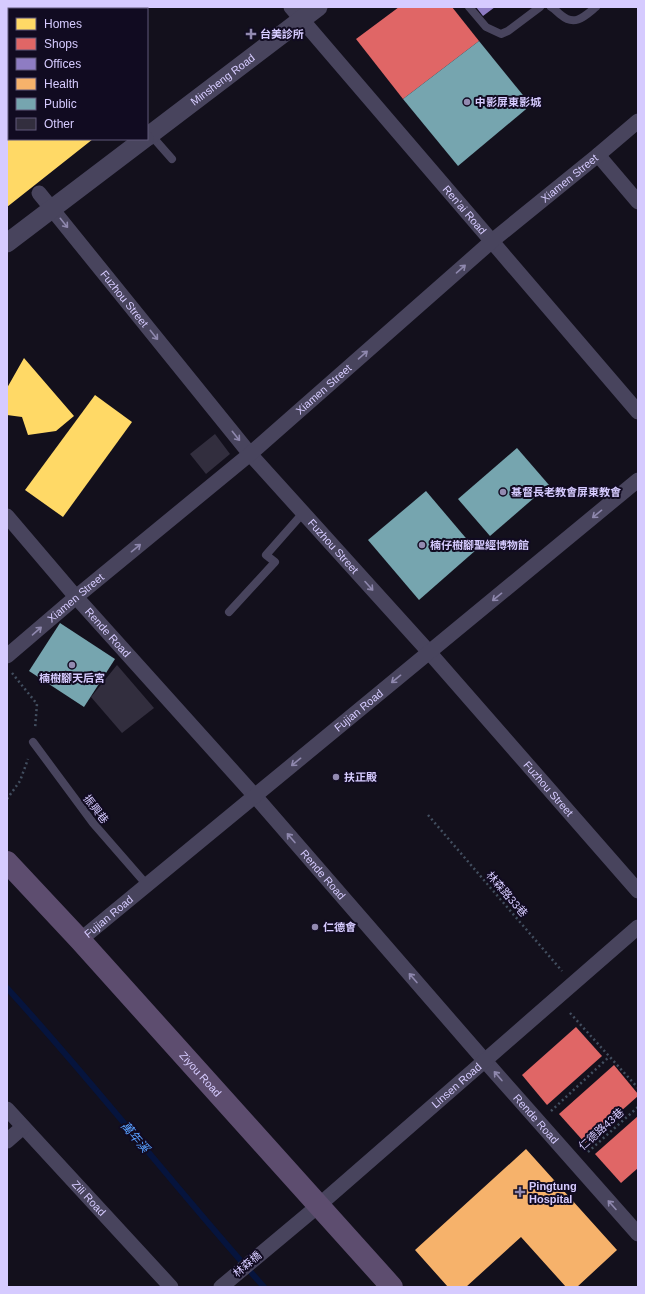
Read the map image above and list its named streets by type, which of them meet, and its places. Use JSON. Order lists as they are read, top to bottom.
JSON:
{
  "streets": {
    "main road": ["Ziyou Road"],
    "street": [
      "Minsheng Road",
      "Xiamen Street",
      "Ren'ai Road",
      "Fuzhou Street",
      "Rende Road",
      "Fujian Road",
      "Linsen Road",
      "Zili Road",
      "林森橋"
    ],
    "lane": ["振興巷"],
    "path": ["林森路33巷", "仁德路43巷"]
  },
  "crossings": [
    ["Minsheng Road", "Ren'ai Road"],
    ["Minsheng Road", "Fuzhou Street"],
    ["Xiamen Street", "Ren'ai Road"],
    ["Xiamen Street", "Fuzhou Street"],
    ["Xiamen Street", "Rende Road"],
    ["Fuzhou Street", "Fujian Road"],
    ["Rende Road", "Fujian Road"],
    ["Rende Road", "Linsen Road"],
    ["Rende Road", "仁德路43巷"],
    ["Fujian Road", "振興巷"],
    ["Fujian Road", "Ziyou Road"],
    ["林森路33巷", "Linsen Road"],
    ["Ziyou Road", "Linsen Road"],
    ["Linsen Road", "林森橋"]
  ],
  "one_way": [
    "Xiamen Street",
    "Fuzhou Street",
    "Rende Road",
    "Fujian Road"
  ],
  "water": ["萬年溪"],
  "places": {
    "health": ["台美診所", "Pingtung Hospital"],
    "other": [
      "中影屏東影城",
      "基督長老教會屏東教會",
      "楠仔樹腳聖經博物館",
      "楠樹腳天后宮",
      "扶正殿",
      "仁德會"
    ]
  },
  "legend": [
    "Homes",
    "Shops",
    "Offices",
    "Health",
    "Public",
    "Other"
  ]
}
